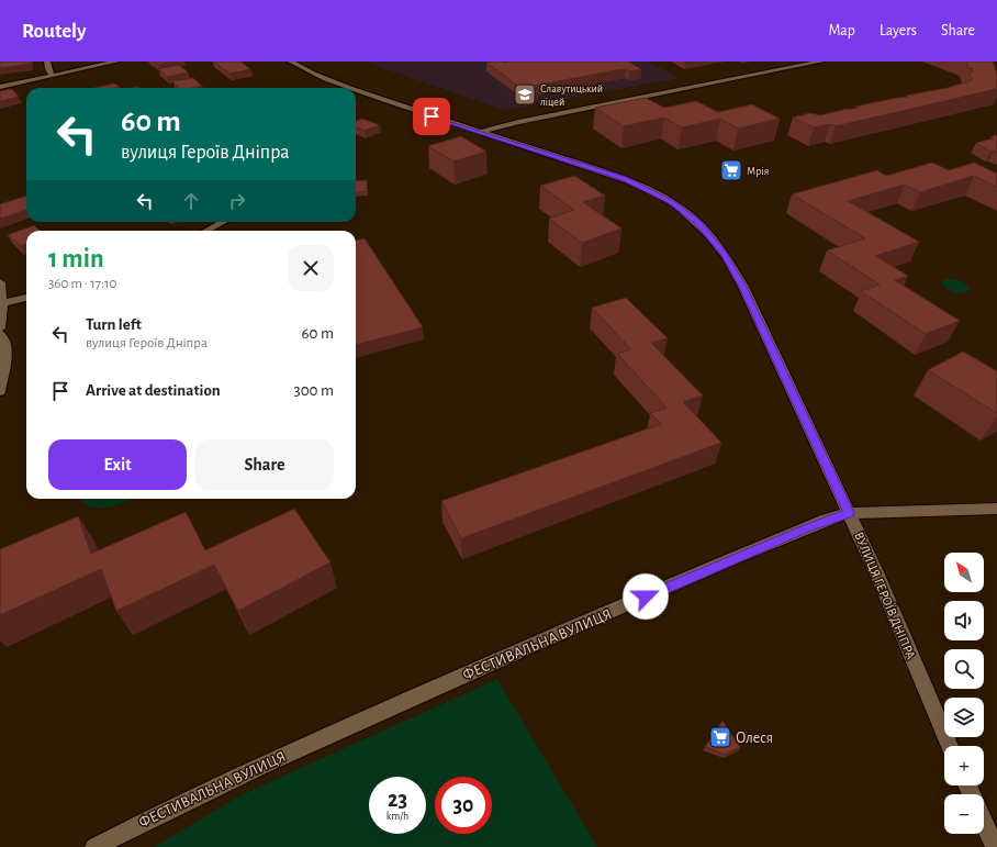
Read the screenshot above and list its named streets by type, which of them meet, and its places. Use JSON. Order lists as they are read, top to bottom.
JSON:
{
  "streets": {
    "street": ["ВУЛИЦЯ ГЕРОЇВ ДНІПРА", "ФЕСТИВАЛЬНА ВУЛИЦЯ"]
  },
  "crossings": [
    ["ВУЛИЦЯ ГЕРОЇВ ДНІПРА", "ФЕСТИВАЛЬНА ВУЛИЦЯ"]
  ],
  "places": {
    "school or university": ["Славутицький ліцей"],
    "supermarket": ["Мрiя", "Олеся"]
  },
  "north": "top left",
  "page": {
    "header": "Routely",
    "nav": ["Map", "Layers", "Share"],
    "turn": ["60 m", "вулиця Героїв Дніпра"],
    "heading": ["1 min", "360 m · 17:10"],
    "list": [
      {
        "name": "Turn left",
        "note": "вулиця Героїв Дніпра",
        "value": "60 m"
      },
      {
        "name": "Arrive at destination",
        "value": "300 m"
      }
    ],
    "buttons": ["Exit", "Share"],
    "map_buttons": ["+", "−"],
    "speed": "23 km/h",
    "limit": "30"
  }
}
